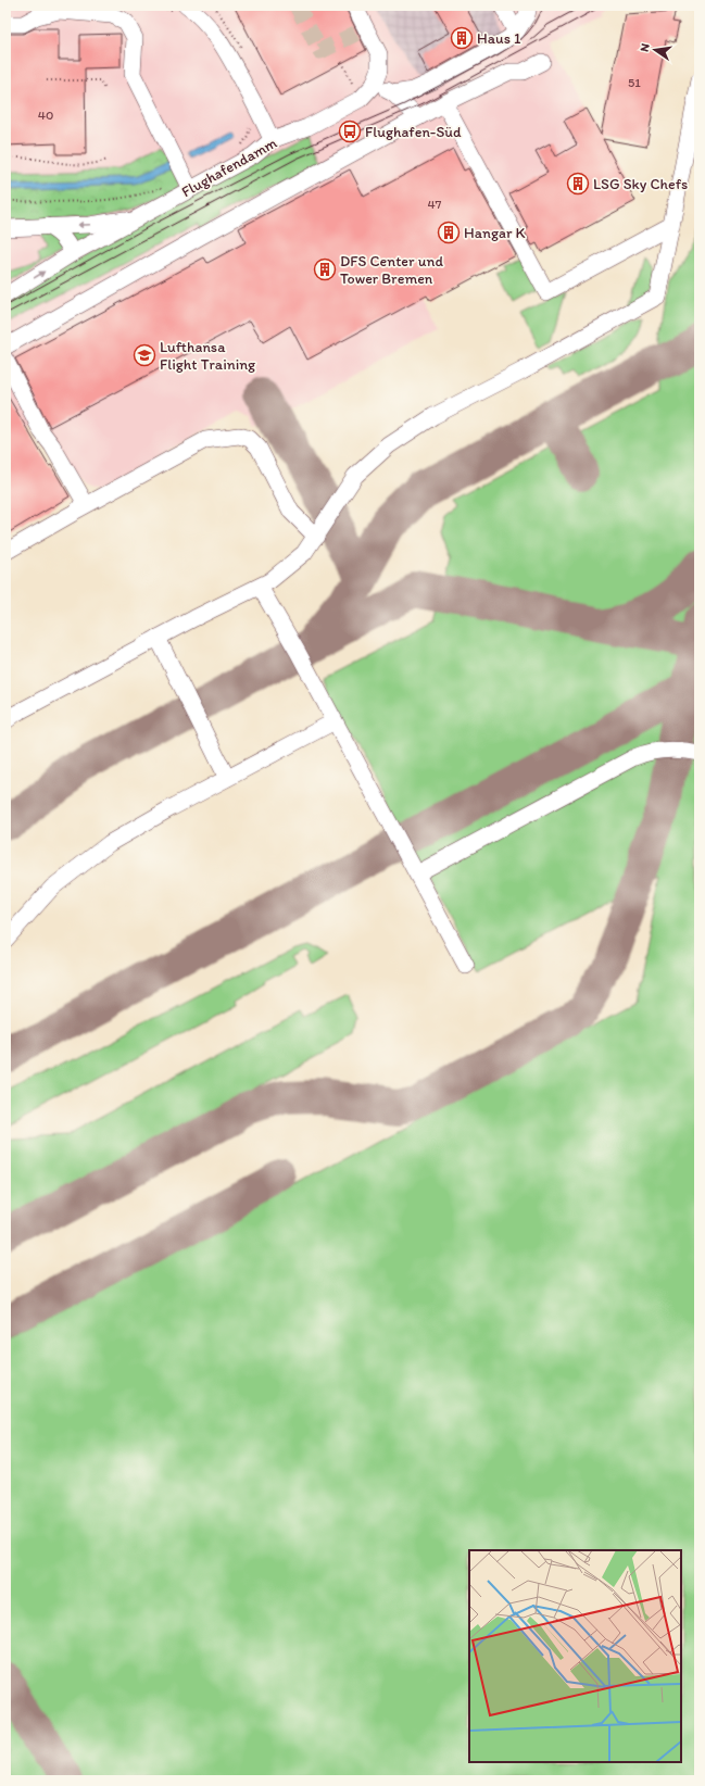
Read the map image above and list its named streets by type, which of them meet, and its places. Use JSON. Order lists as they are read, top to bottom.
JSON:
{
  "streets": {
    "street": ["Flughafendamm"]
  },
  "places": {
    "building": [
      "Haus 1",
      "LSG Sky Chefs",
      "Hangar K",
      "DFS Center und Tower Bremen"
    ],
    "bus stop": ["Flughafen-Süd"],
    "school or university": ["Lufthansa Flight Training"]
  },
  "house_numbers": ["51", "40", "47"],
  "north": "left"
}
